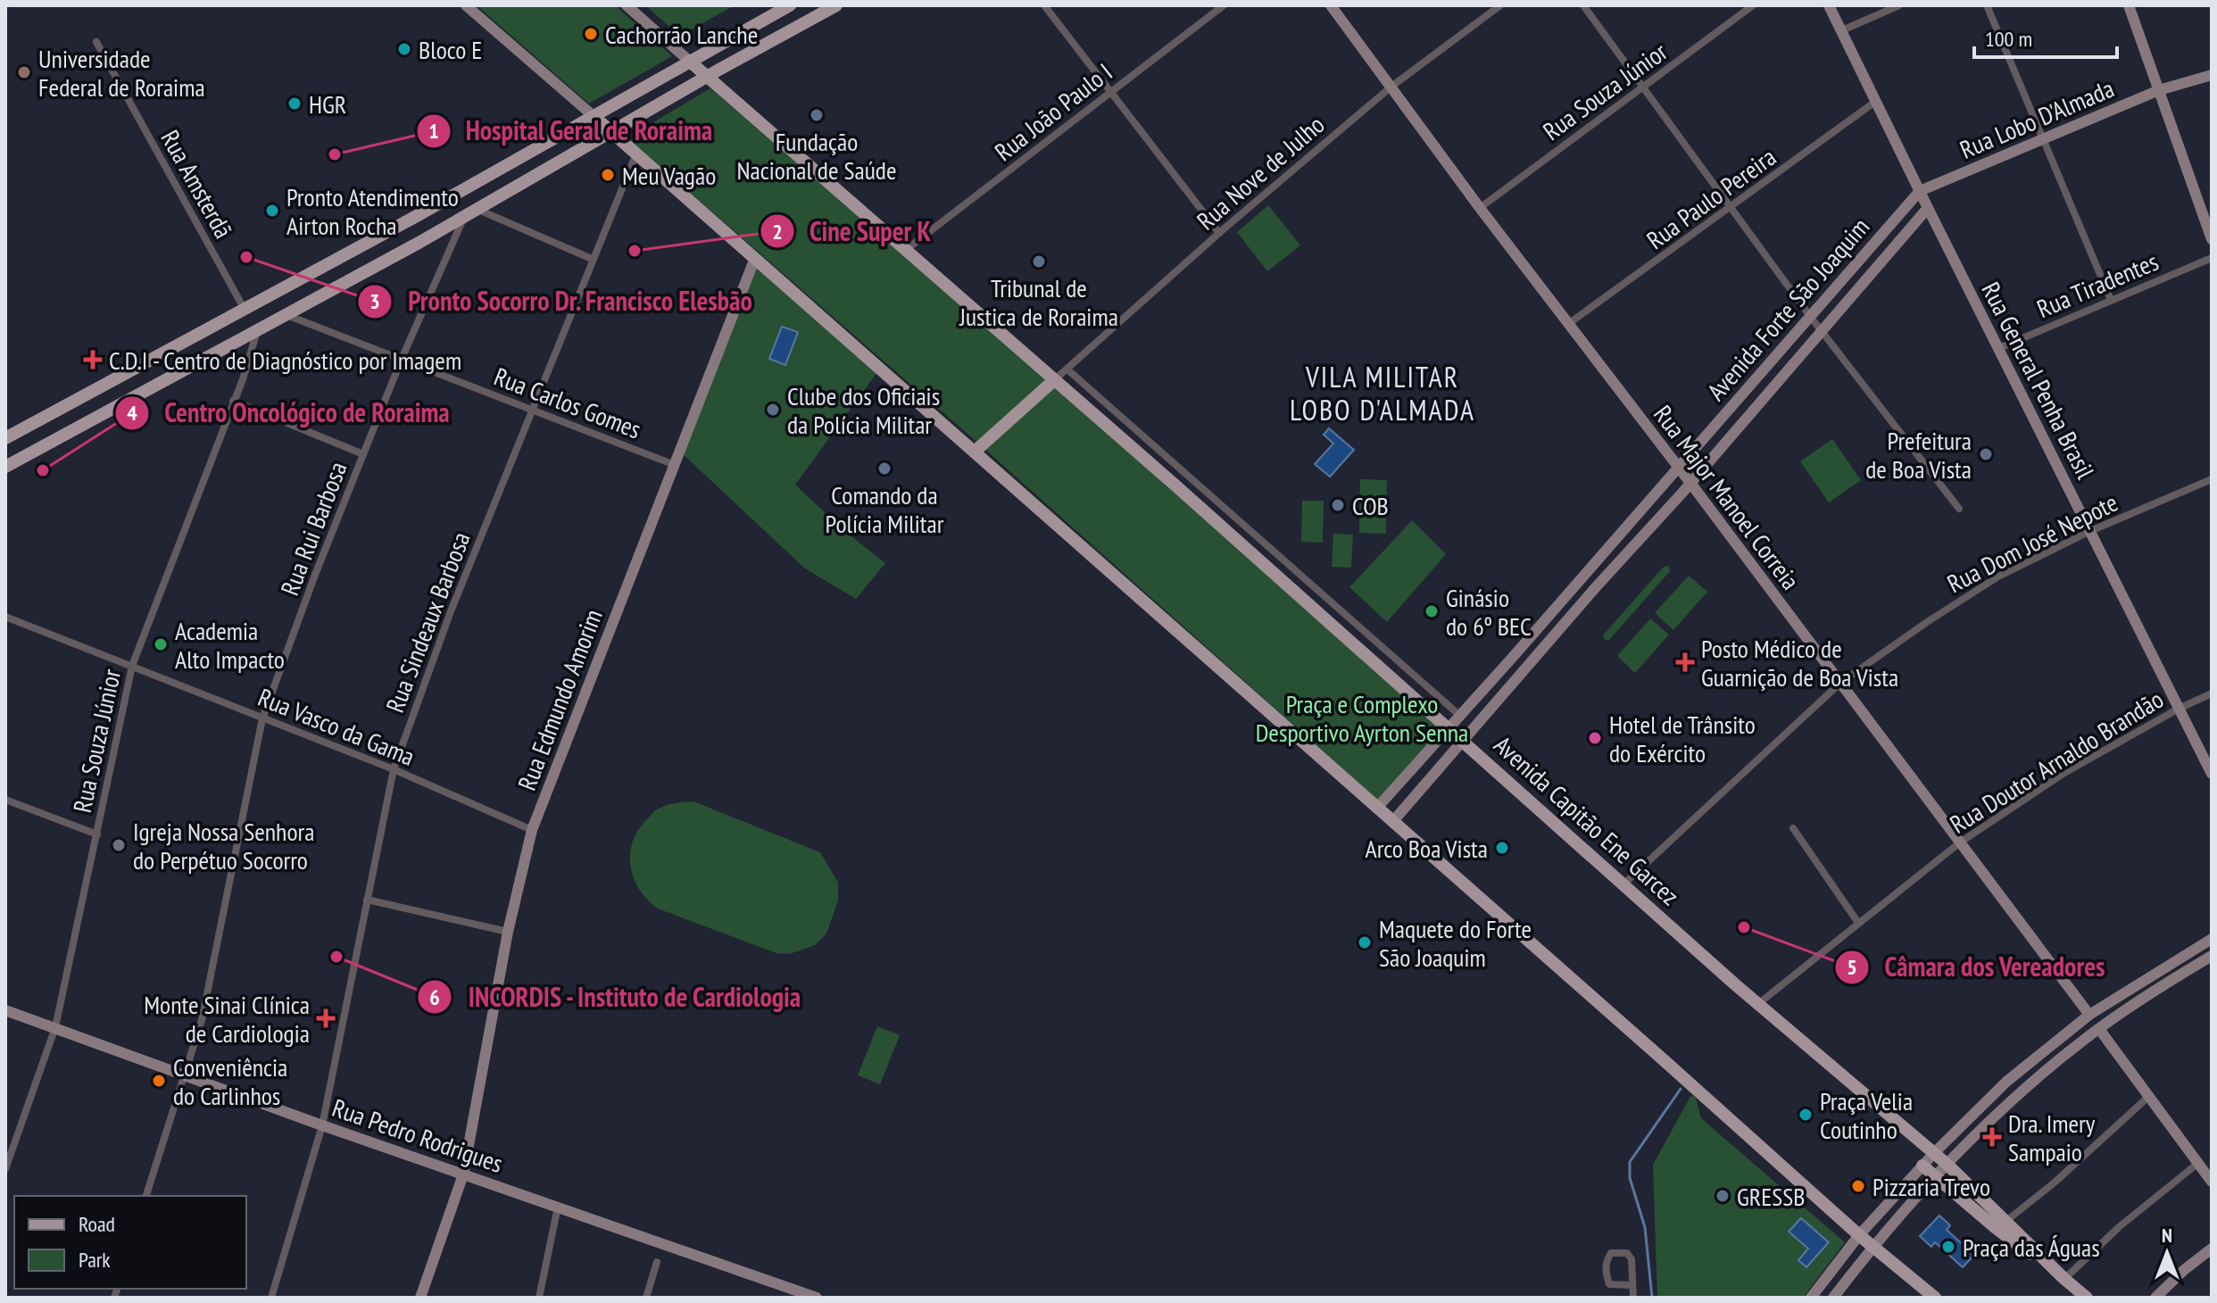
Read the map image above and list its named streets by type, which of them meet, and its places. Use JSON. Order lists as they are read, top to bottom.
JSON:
{
  "streets": {
    "main road": ["Avenida Capitão Ene Garcez"],
    "street": [
      "Rua Souza Júnior",
      "Rua João Paulo I",
      "Rua Lobo D'Almada",
      "Rua Nove de Julho",
      "Rua Amsterdã",
      "Rua Paulo Pereira",
      "Rua Tiradentes",
      "Avenida Forte São Joaquim",
      "Rua General Penha Brasil",
      "Rua Carlos Gomes",
      "Rua Major Manoel Correia",
      "Rua Rui Barbosa",
      "Rua Dom José Nepote",
      "Rua Sindeaux Barbosa",
      "Rua Edmundo Amorim",
      "Rua Vasco da Gama",
      "Rua Doutor Arnaldo Brandão",
      "Rua Pedro Rodrigues"
    ]
  },
  "crossings": [
    ["Rua Souza Júnior", "Rua Major Manoel Correia"],
    ["Rua Souza Júnior", "Rua Vasco da Gama"],
    ["Rua Souza Júnior", "Rua Pedro Rodrigues"],
    ["Rua João Paulo I", "Avenida Capitão Ene Garcez"],
    ["Rua Lobo D'Almada", "Avenida Forte São Joaquim"],
    ["Rua Lobo D'Almada", "Rua General Penha Brasil"],
    ["Rua Nove de Julho", "Rua Major Manoel Correia"],
    ["Rua Nove de Julho", "Avenida Capitão Ene Garcez"],
    ["Rua Paulo Pereira", "Rua General Penha Brasil"],
    ["Rua Paulo Pereira", "Rua Major Manoel Correia"],
    ["Rua Tiradentes", "Rua General Penha Brasil"],
    ["Avenida Forte São Joaquim", "Rua General Penha Brasil"],
    ["Avenida Forte São Joaquim", "Rua Major Manoel Correia"],
    ["Avenida Forte São Joaquim", "Avenida Capitão Ene Garcez"],
    ["Rua General Penha Brasil", "Rua Dom José Nepote"],
    ["Rua General Penha Brasil", "Rua Doutor Arnaldo Brandão"],
    ["Rua Carlos Gomes", "Rua Rui Barbosa"],
    ["Rua Carlos Gomes", "Rua Sindeaux Barbosa"],
    ["Rua Carlos Gomes", "Rua Edmundo Amorim"],
    ["Rua Major Manoel Correia", "Rua Dom José Nepote"],
    ["Rua Major Manoel Correia", "Rua Doutor Arnaldo Brandão"],
    ["Rua Rui Barbosa", "Rua Vasco da Gama"],
    ["Rua Rui Barbosa", "Rua Pedro Rodrigues"],
    ["Rua Dom José Nepote", "Avenida Capitão Ene Garcez"],
    ["Rua Sindeaux Barbosa", "Rua Vasco da Gama"],
    ["Rua Sindeaux Barbosa", "Rua Pedro Rodrigues"],
    ["Rua Edmundo Amorim", "Rua Vasco da Gama"],
    ["Rua Edmundo Amorim", "Rua Pedro Rodrigues"],
    ["Rua Doutor Arnaldo Brandão", "Avenida Capitão Ene Garcez"]
  ],
  "districts": ["VILA MILITAR LOBO D'ALMADA"],
  "parks": ["Praça e Complexo Desportivo Ayrton Senna"],
  "places": {
    "other": [
      "Cachorrão Lanche",
      "Bloco E",
      "Universidade Federal de Roraima",
      "HGR",
      "Fundação Nacional de Saúde",
      "Hospital Geral de Roraima",
      "Meu Vagão",
      "Pronto Atendimento Airton Rocha",
      "Cine Super K",
      "Pronto Socorro Dr. Francisco Elesbão",
      "Tribunal de Justica de Roraima",
      "Clube dos Oficiais da Polícia Militar",
      "Prefeitura de Boa Vista",
      "Comando da Polícia Militar",
      "Centro Oncológico de Roraima",
      "COB",
      "Ginásio do 6º BEC",
      "Academia Alto Impacto",
      "Hotel de Trânsito do Exército",
      "Igreja Nossa Senhora do Perpétuo Socorro",
      "Arco Boa Vista",
      "Câmara dos Vereadores",
      "Maquete do Forte São Joaquim",
      "INCORDIS - Instituto de Cardiologia",
      "Conveniência do Carlinhos",
      "Praça Velia Coutinho",
      "Pizzaria Trevo",
      "GRESSB",
      "Praça das Águas"
    ],
    "health": [
      "C.D.I - Centro de Diagnóstico por Imagem",
      "Posto Médico de Guarnição de Boa Vista",
      "Monte Sinai Clínica de Cardiologia",
      "Dra. Imery Sampaio"
    ]
  },
  "legend": ["Road", "Park"],
  "scale_bar": "100 m",
  "north": "top"
}
